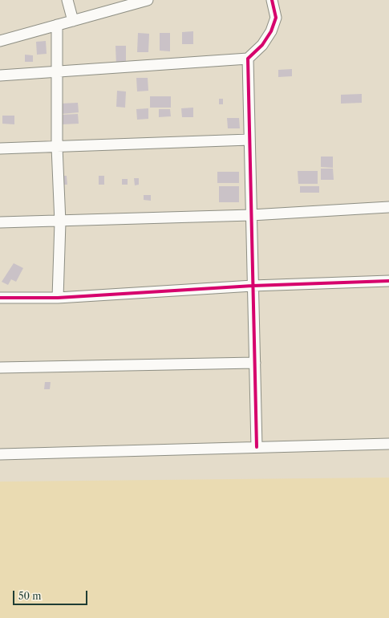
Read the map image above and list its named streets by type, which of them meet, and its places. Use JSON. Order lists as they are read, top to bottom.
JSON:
{
  "scale_bar": "50 m"
}
